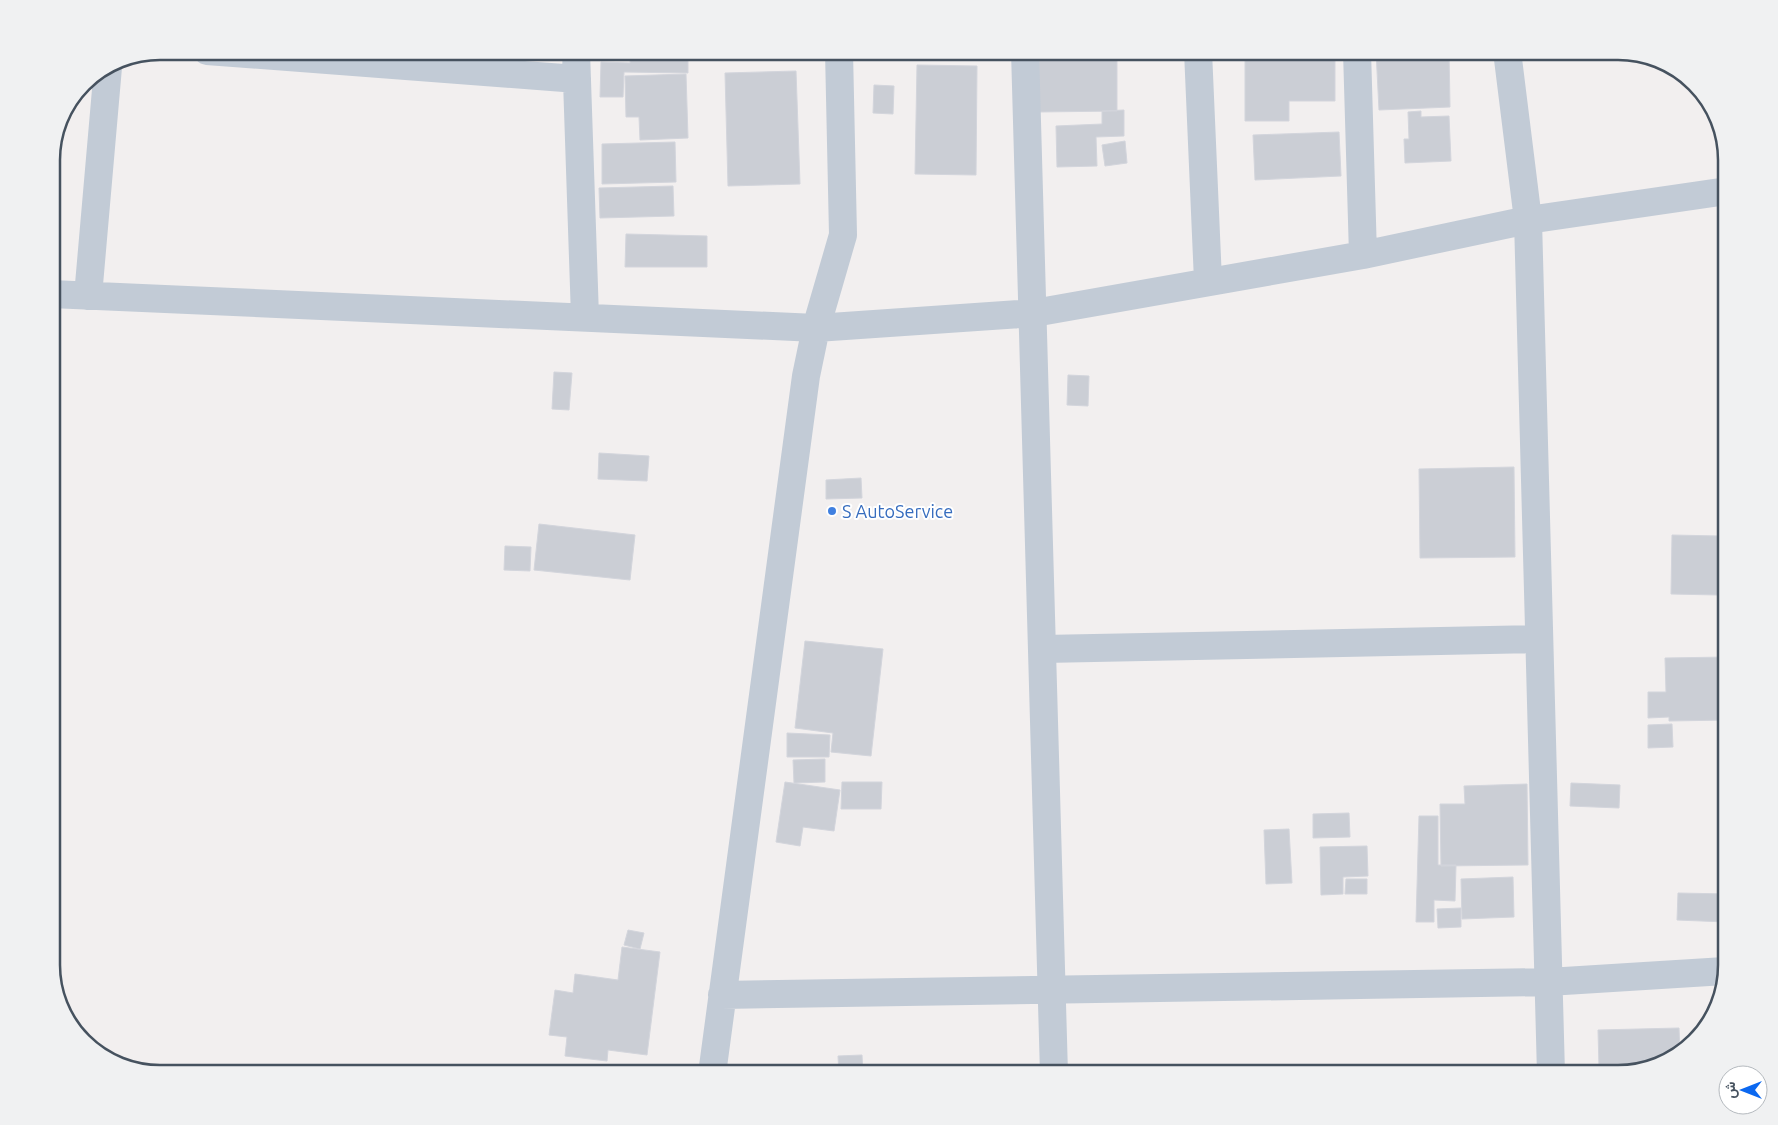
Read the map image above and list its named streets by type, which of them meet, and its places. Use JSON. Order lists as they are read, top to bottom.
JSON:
{
  "places": ["S AutoService"],
  "north": "left"
}
